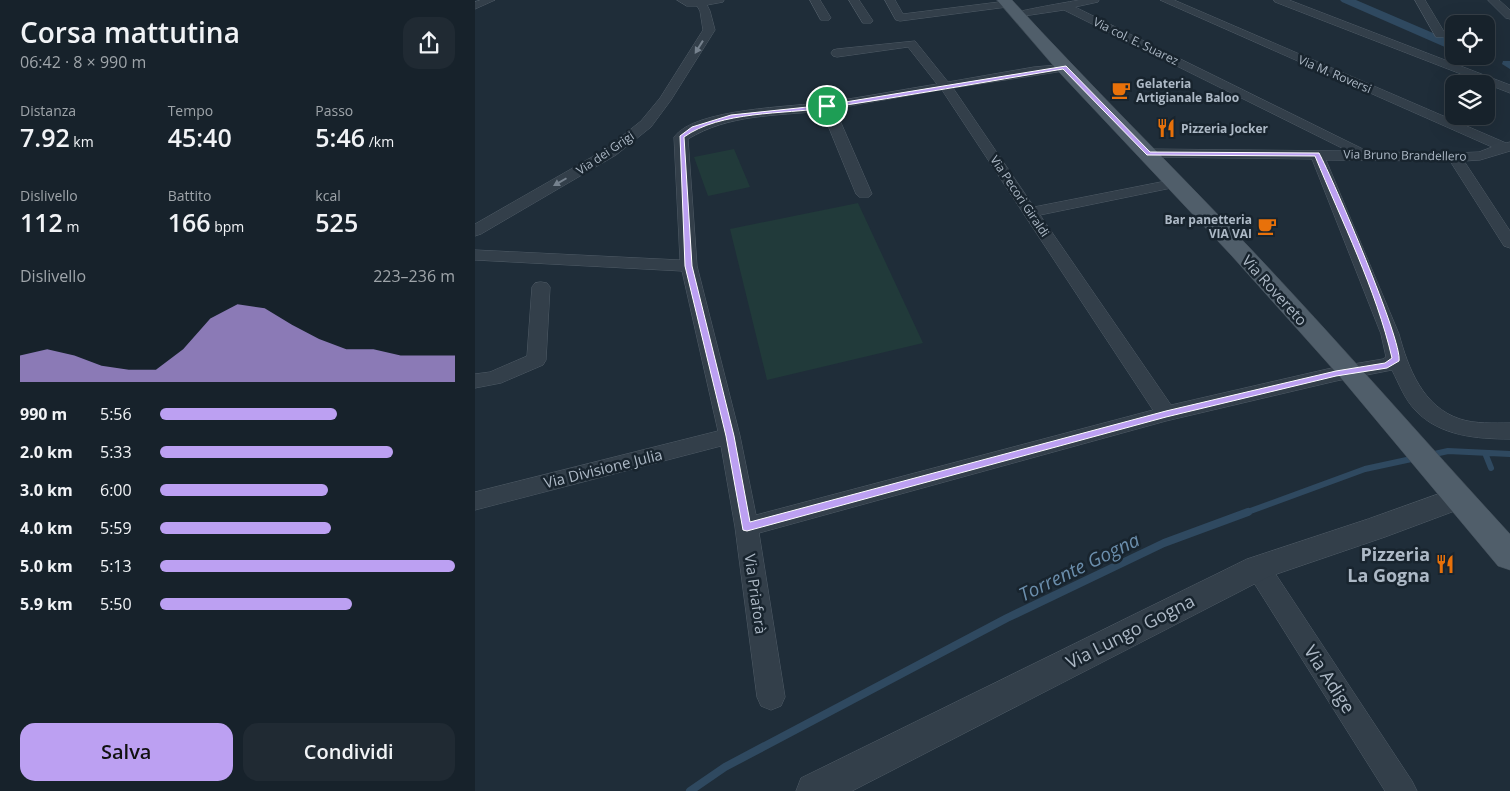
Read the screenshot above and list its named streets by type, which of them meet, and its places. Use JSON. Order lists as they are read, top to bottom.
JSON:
{
  "streets": {
    "main road": ["Via Rovereto"],
    "street": [
      "Via col. E. Suarez",
      "Via M. Roversi",
      "Via dei Grigi",
      "Via Bruno Brandellero",
      "Via Pecori Giraldi",
      "Via Divisione Julia",
      "Via Priaforà",
      "Via Lungo Gogna",
      "Via Adige"
    ]
  },
  "crossings": [
    ["Via col. E. Suarez", "Via Bruno Brandellero"],
    ["Via M. Roversi", "Via Bruno Brandellero"],
    ["Via Bruno Brandellero", "Via Rovereto"],
    ["Via Rovereto", "Via Lungo Gogna"],
    ["Via Divisione Julia", "Via Priaforà"],
    ["Via Lungo Gogna", "Via Adige"]
  ],
  "one_way": ["Via dei Grigi"],
  "water": ["Torrente Gogna"],
  "places": {
    "cafe": ["Gelateria Artigianale Baloo", "Bar panetteria VIA VAI"],
    "restaurant": ["Pizzeria Jocker", "Pizzeria La Gogna"]
  },
  "page": {
    "heading": ["Corsa mattutina", "06:42 · 8 × 990 m"],
    "stats": [
      ["Distanza", "7.92 km"],
      ["Tempo", "45:40"],
      ["Passo", "5:46 /km"],
      ["Dislivello", "112 m"],
      ["Battito", "166 bpm"],
      ["kcal", "525"]
    ],
    "chart": ["Dislivello", "223–236 m"],
    "list": [
      {
        "name": "990 m",
        "note": "5:56"
      },
      {
        "name": "2.0 km",
        "note": "5:33"
      },
      {
        "name": "3.0 km",
        "note": "6:00"
      },
      {
        "name": "4.0 km",
        "note": "5:59"
      },
      {
        "name": "5.0 km",
        "note": "5:13"
      },
      {
        "name": "5.9 km",
        "note": "5:50"
      }
    ],
    "buttons": ["Salva", "Condividi"]
  }
}
